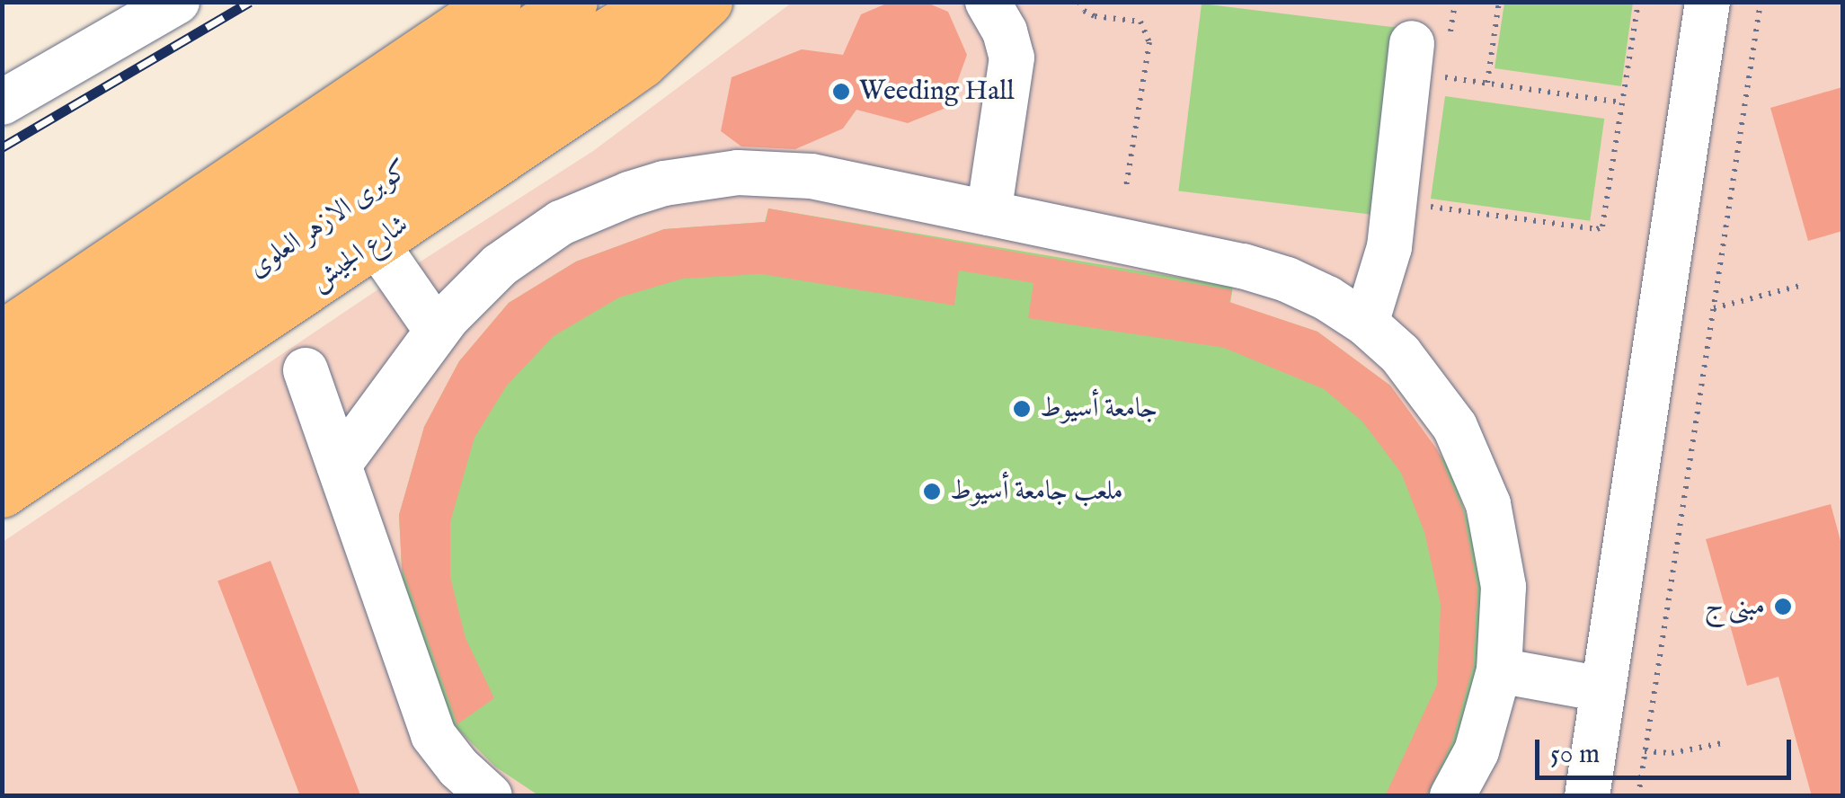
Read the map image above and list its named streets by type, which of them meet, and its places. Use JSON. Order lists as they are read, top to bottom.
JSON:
{
  "streets": {
    "main road": ["كوبرى الازهر العلوى", "شارع الجيش"]
  },
  "places": [
    "Weeding Hall",
    "جامعة أسيوط",
    "ملعب جامعة أسيوط",
    "مبنى ج"
  ],
  "scale_bar": "50 m"
}
